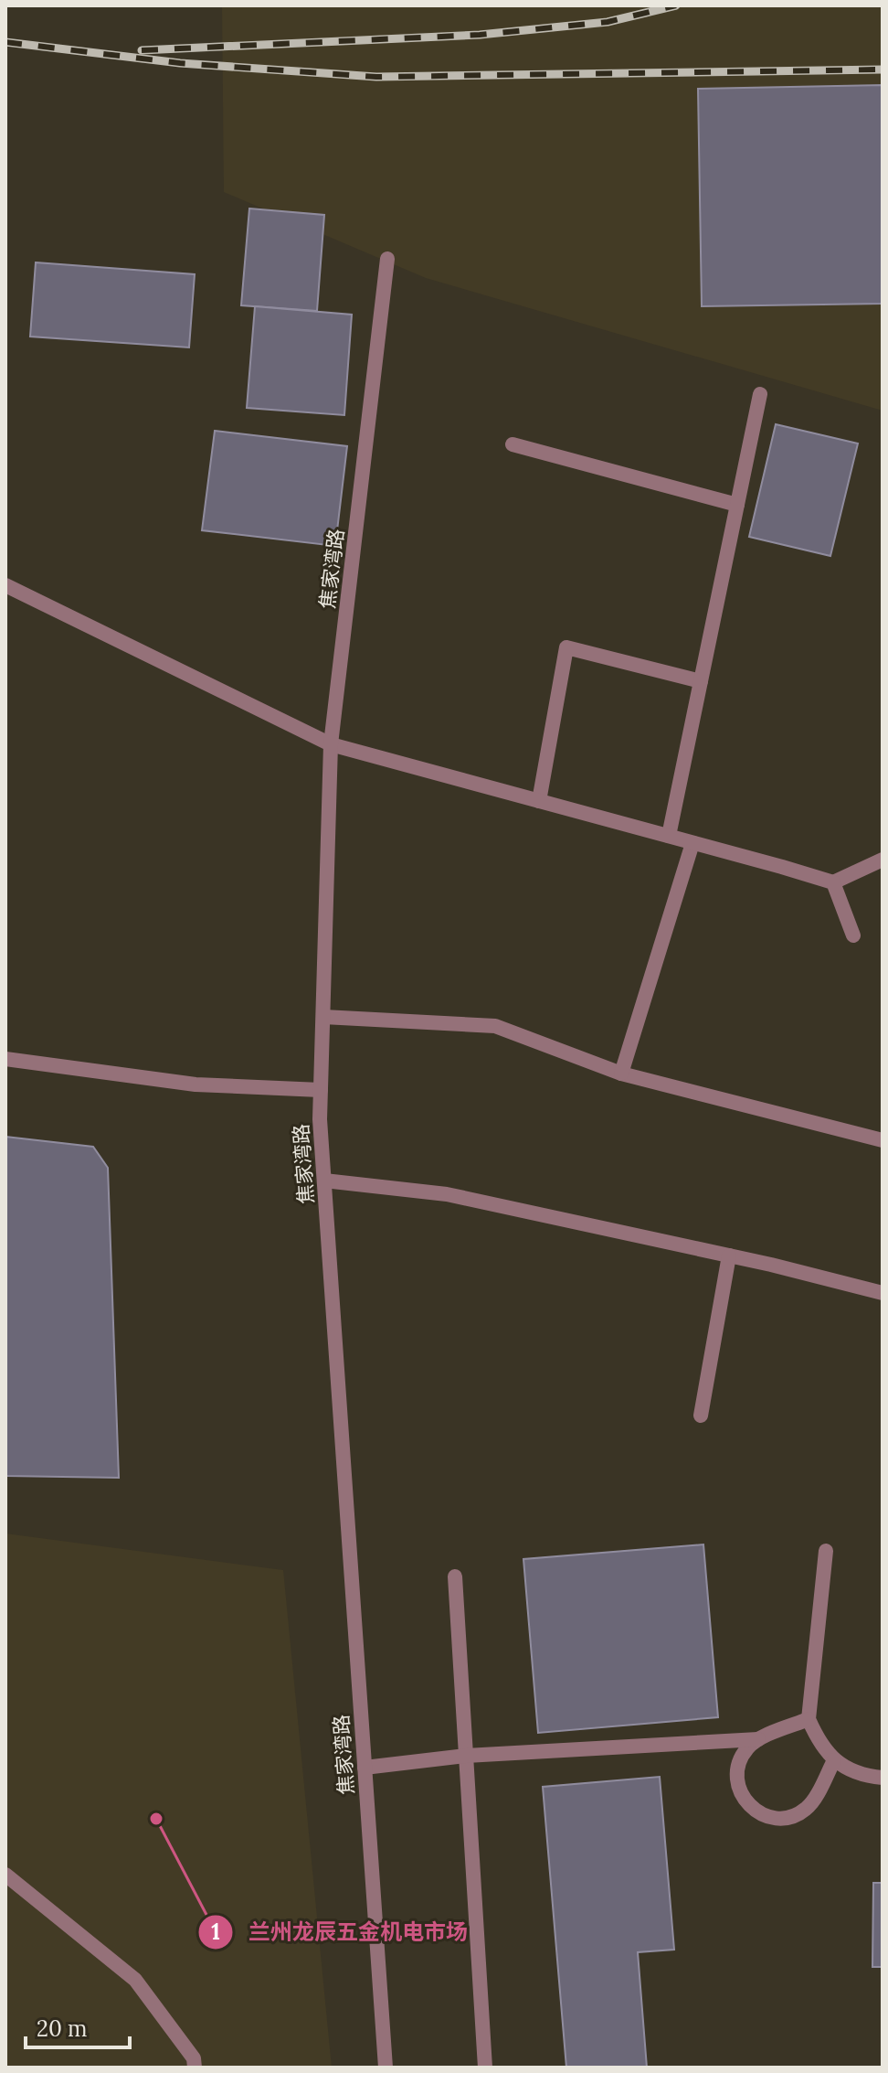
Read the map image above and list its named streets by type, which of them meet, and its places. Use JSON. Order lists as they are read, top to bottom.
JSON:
{
  "streets": {
    "street": ["焦家湾路"]
  },
  "places": ["兰州龙辰五金机电市场"],
  "scale_bar": "20 m"
}
